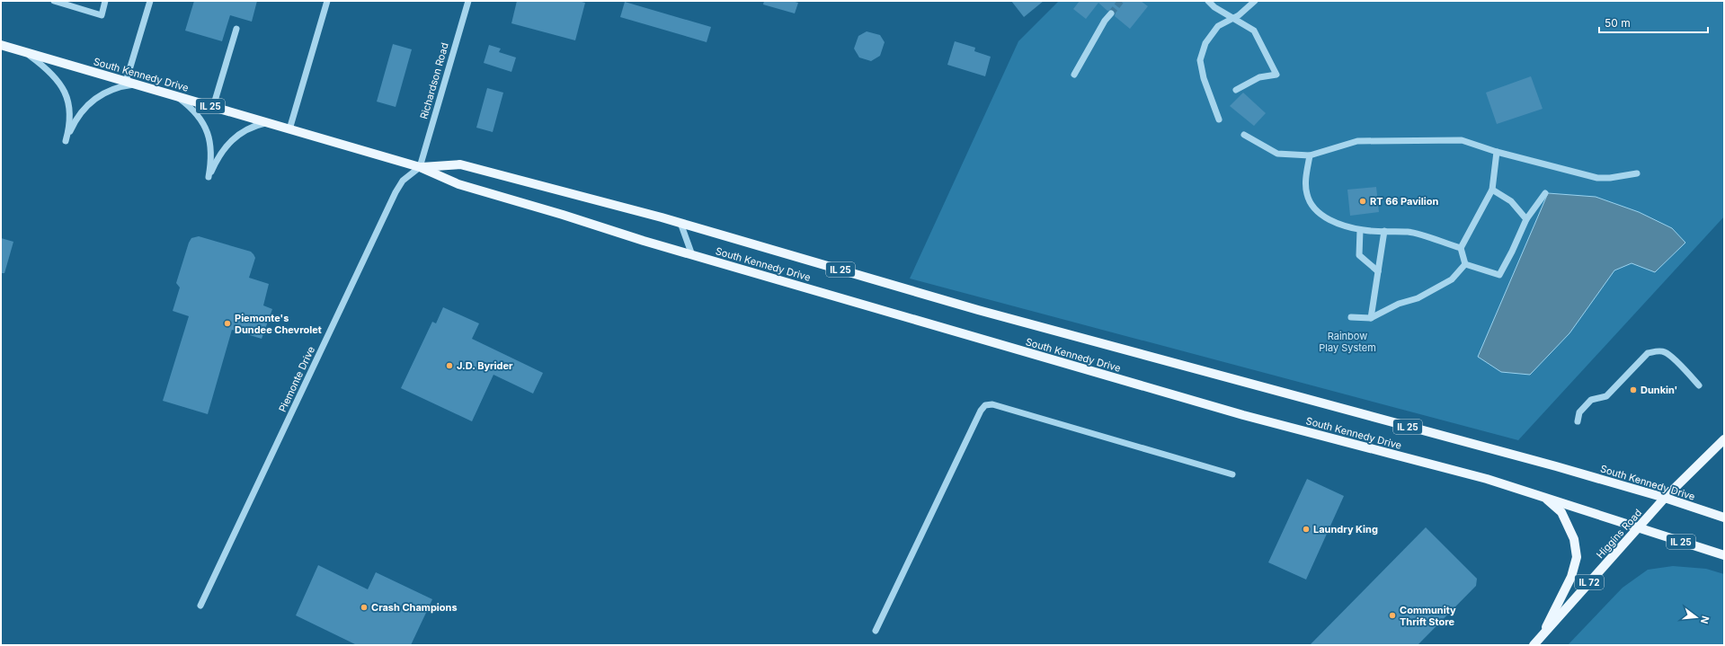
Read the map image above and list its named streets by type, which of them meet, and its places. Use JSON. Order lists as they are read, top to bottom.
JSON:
{
  "streets": {
    "main road": [
      "South Kennedy Drive",
      "IL 25",
      "Higgins Road",
      "IL 72"
    ],
    "street": ["Richardson Road", "Piemonte Drive"]
  },
  "crossings": [
    ["South Kennedy Drive", "Richardson Road"],
    ["South Kennedy Drive", "Piemonte Drive"],
    ["South Kennedy Drive", "Higgins Road"],
    ["Richardson Road", "Piemonte Drive"]
  ],
  "parks": ["Rainbow Play System"],
  "places": [
    "RT 66 Pavilion",
    "Piemonte's Dundee Chevrolet",
    "J.D. Byrider",
    "Dunkin'",
    "Laundry King",
    "Crash Champions",
    "Community Thrift Store"
  ],
  "scale_bar": "50 m",
  "north": "right"
}
